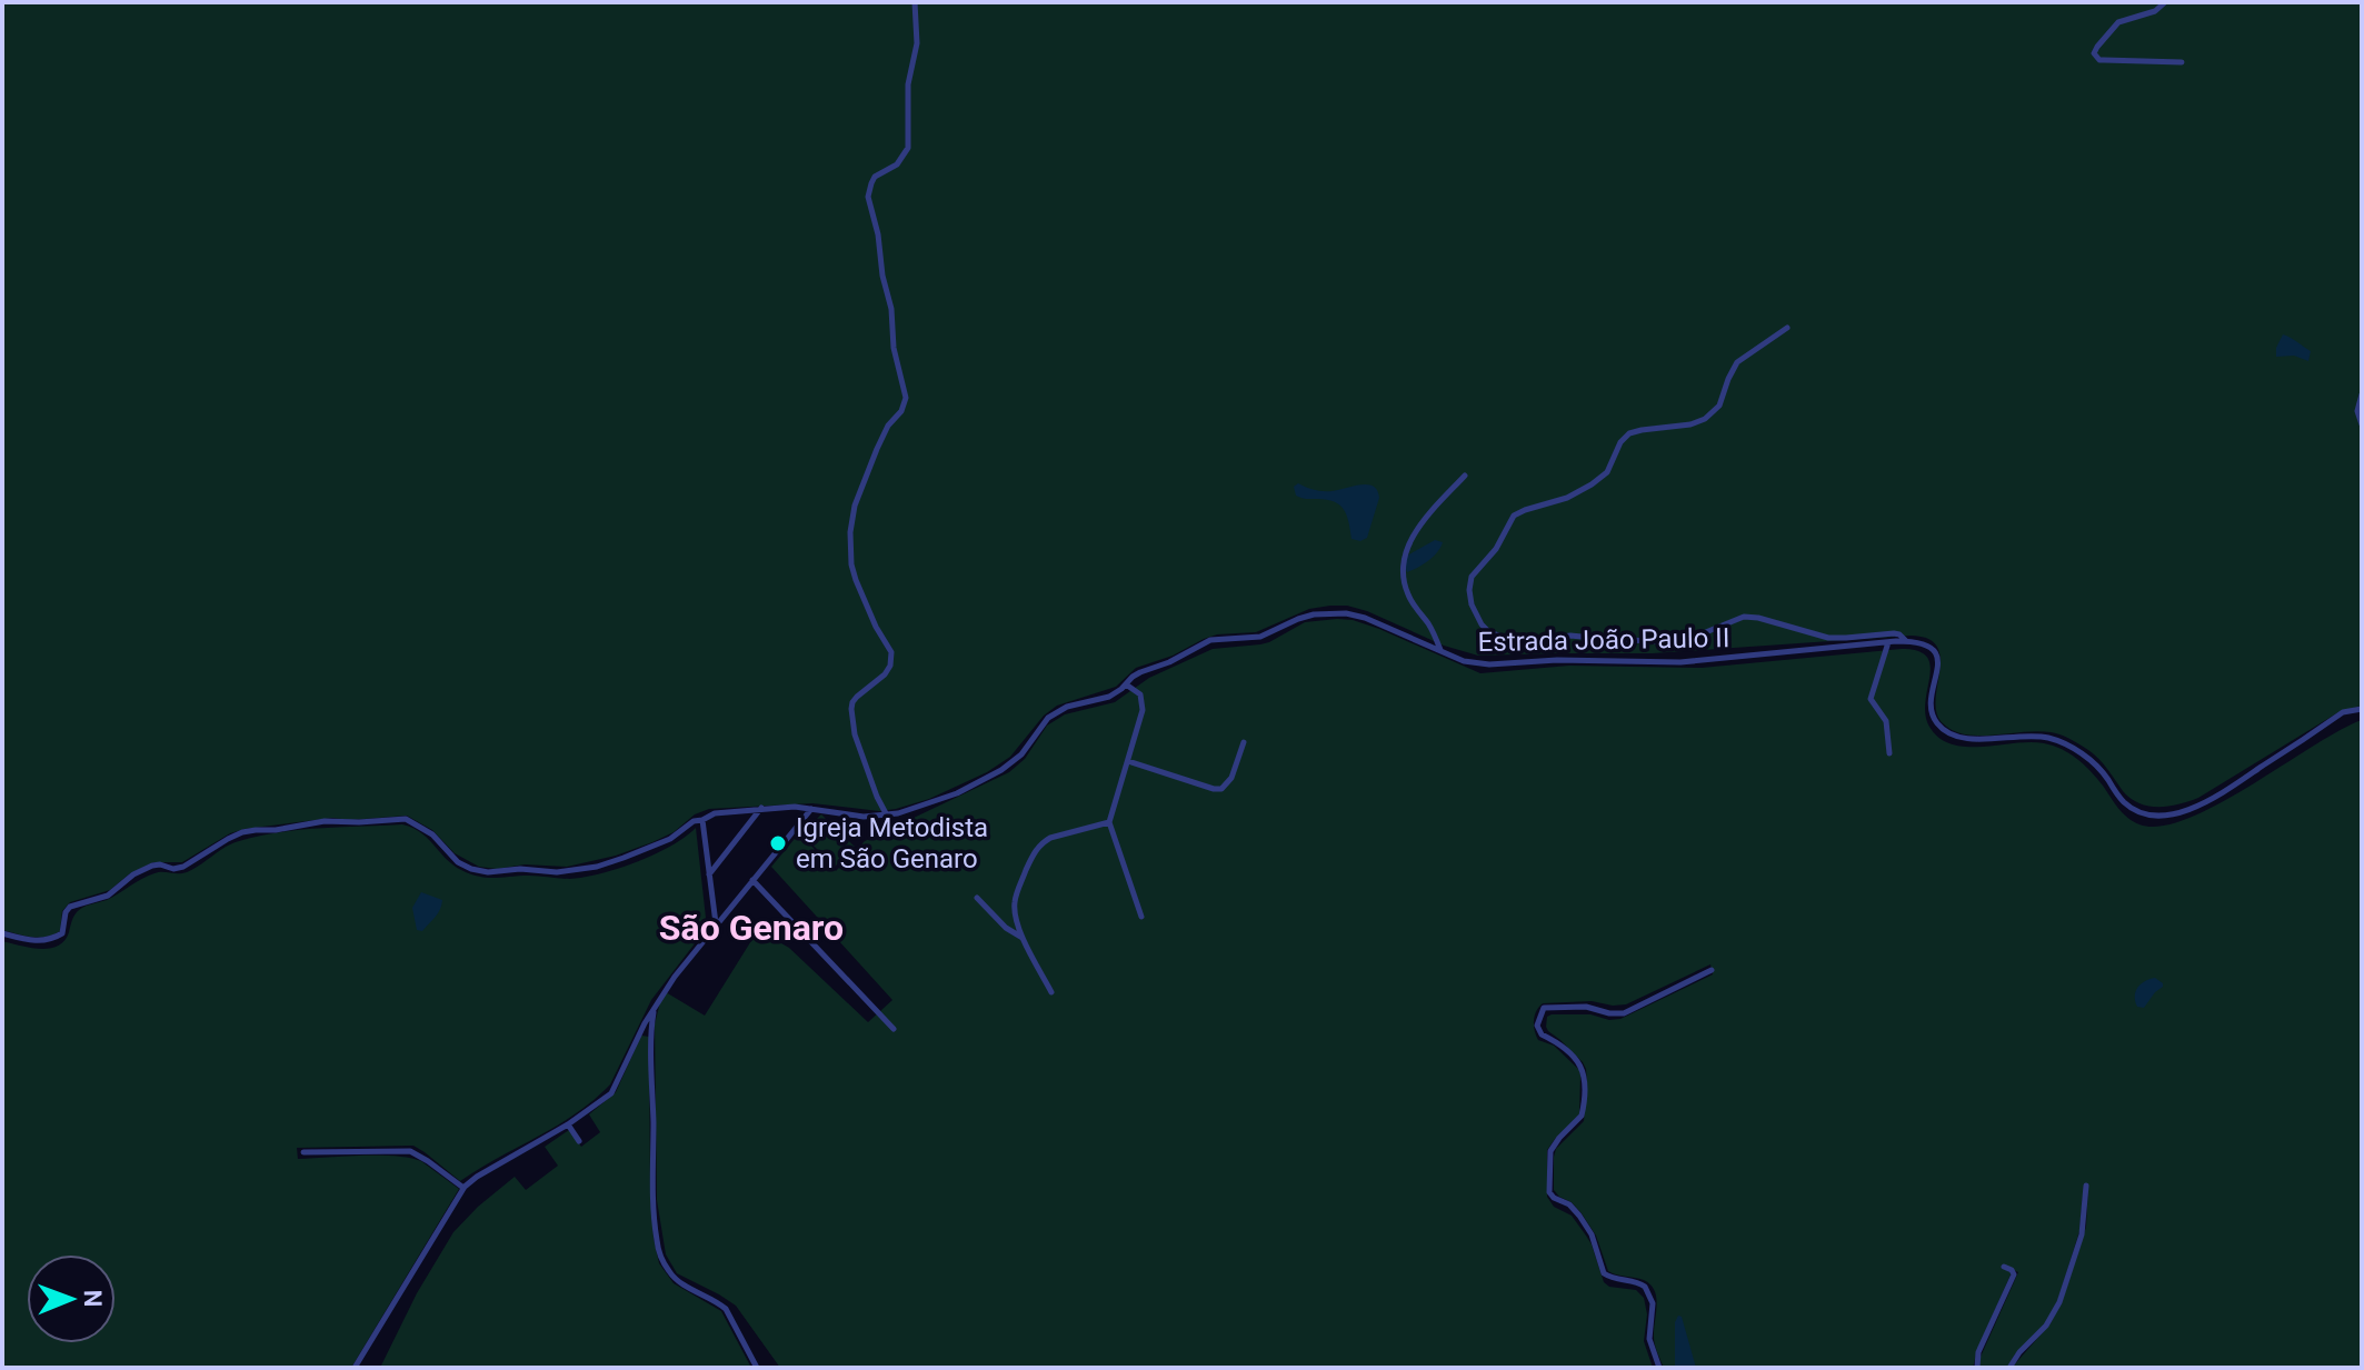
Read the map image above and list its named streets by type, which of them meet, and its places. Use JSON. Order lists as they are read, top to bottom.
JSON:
{
  "streets": {
    "street": ["Estrada João Paulo II"]
  },
  "districts": ["São Genaro"],
  "places": ["Igreja Metodista em São Genaro"],
  "north": "right"
}
